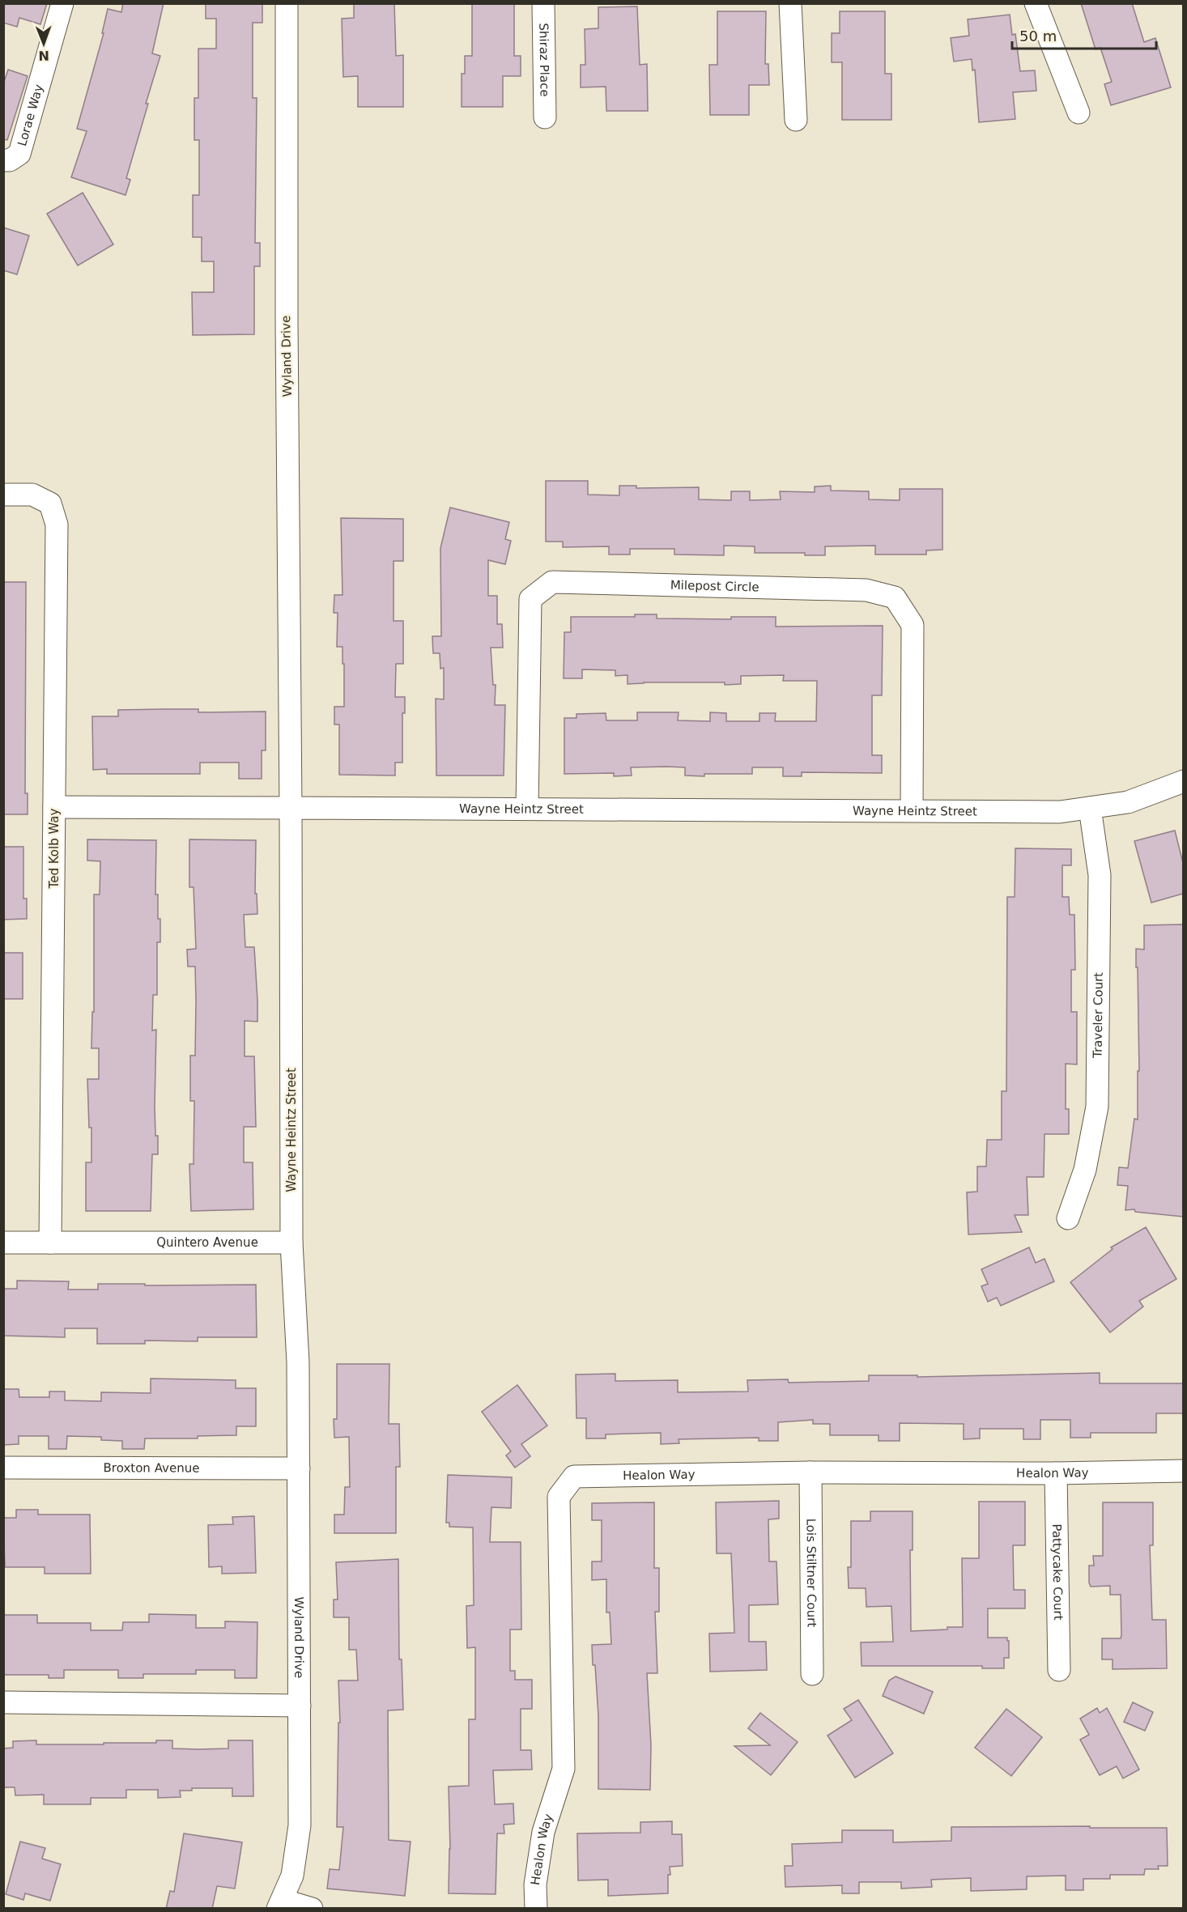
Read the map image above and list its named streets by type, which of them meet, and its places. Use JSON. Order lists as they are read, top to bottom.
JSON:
{
  "streets": {
    "street": [
      "Shiraz Place",
      "Lorae Way",
      "Wyland Drive",
      "Milepost Circle",
      "Wayne Heintz Street",
      "Ted Kolb Way",
      "Traveler Court",
      "Quintero Avenue",
      "Broxton Avenue",
      "Healon Way",
      "Pattycake Court",
      "Lois Stiltner Court"
    ]
  },
  "crossings": [
    ["Wyland Drive", "Wayne Heintz Street"],
    ["Wyland Drive", "Quintero Avenue"],
    ["Wyland Drive", "Broxton Avenue"],
    ["Milepost Circle", "Wayne Heintz Street"],
    ["Wayne Heintz Street", "Traveler Court"],
    ["Wayne Heintz Street", "Quintero Avenue"],
    ["Ted Kolb Way", "Quintero Avenue"],
    ["Healon Way", "Pattycake Court"],
    ["Healon Way", "Lois Stiltner Court"]
  ],
  "scale_bar": "50 m",
  "north": "bottom"
}
